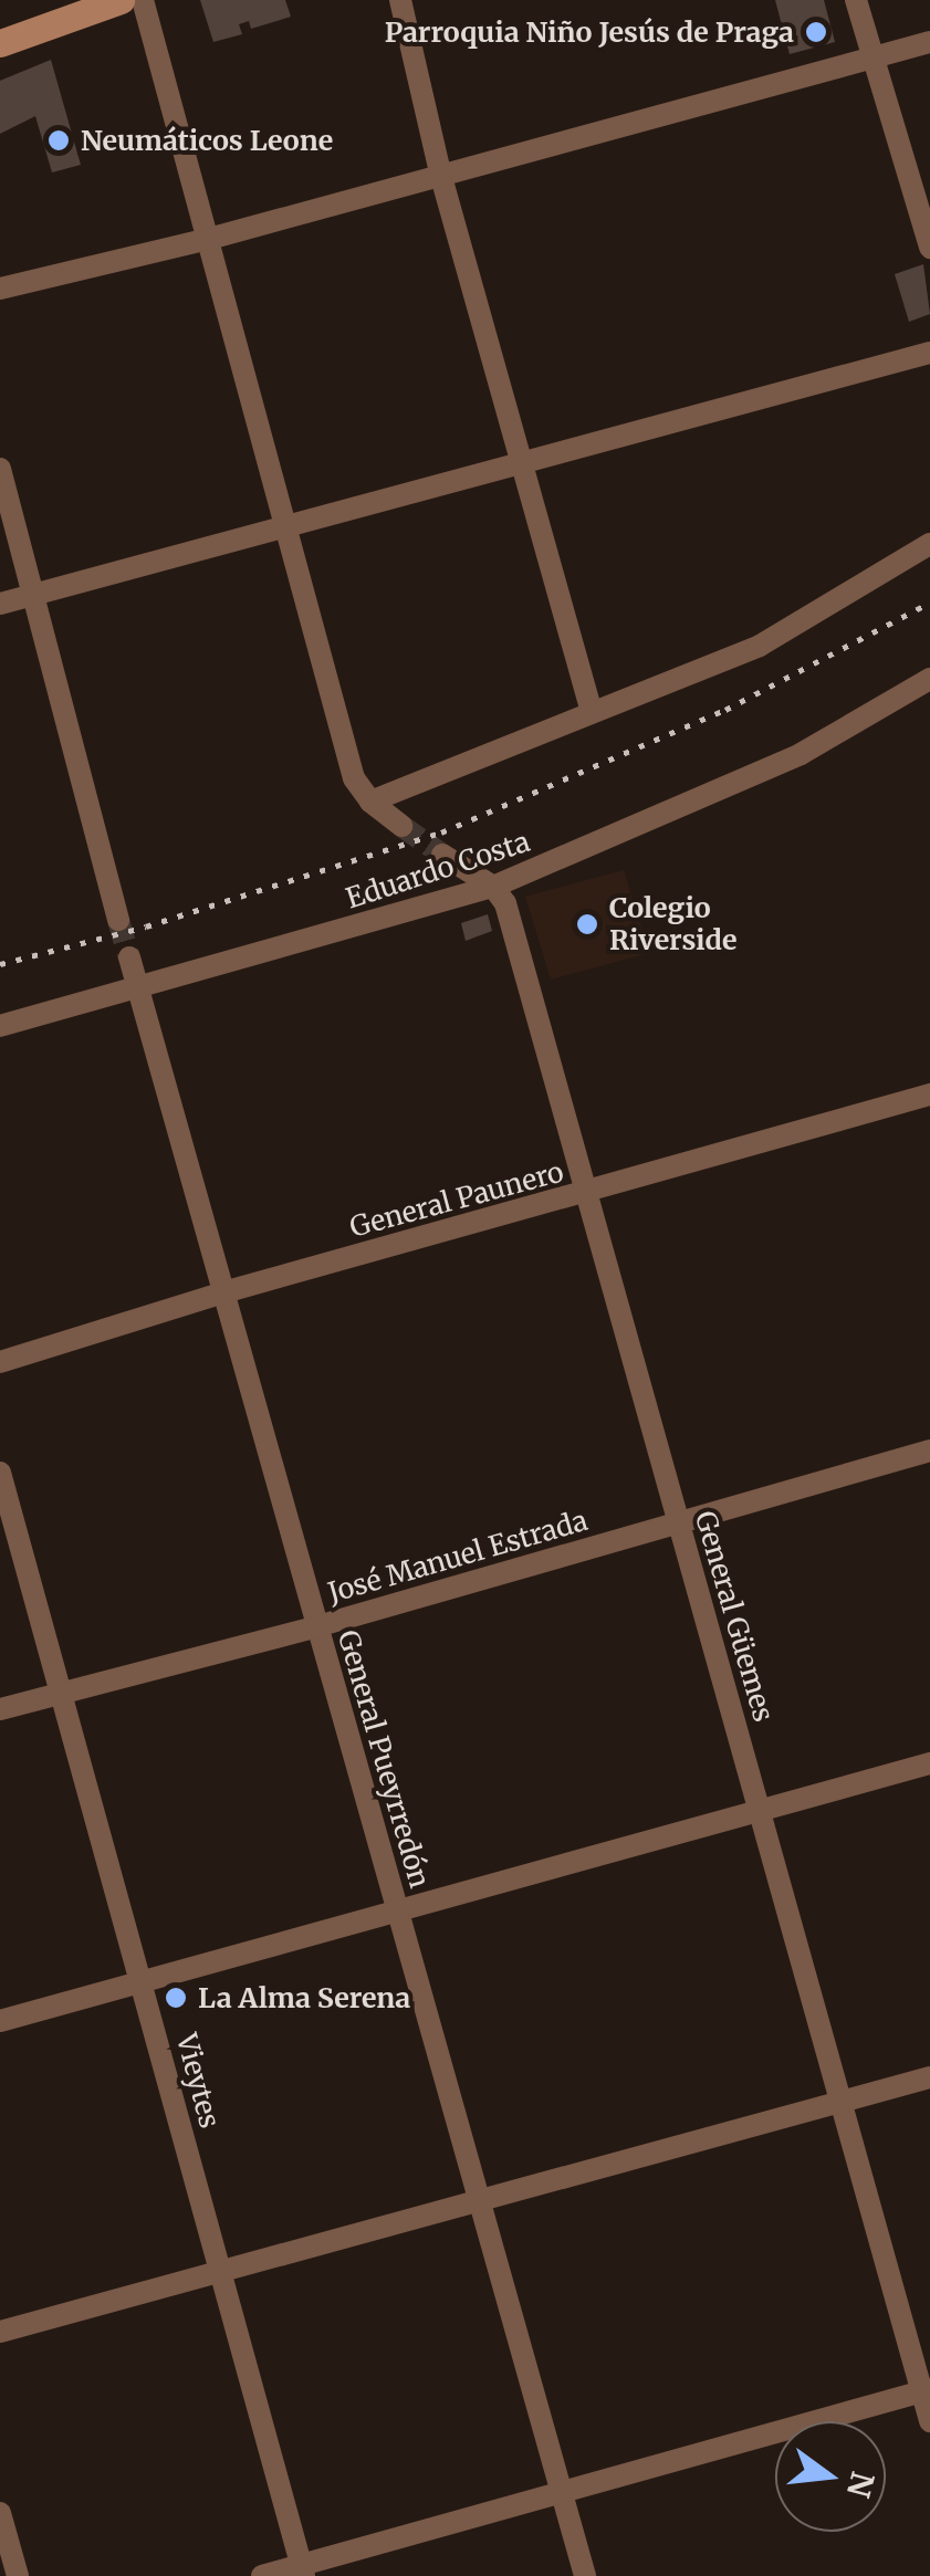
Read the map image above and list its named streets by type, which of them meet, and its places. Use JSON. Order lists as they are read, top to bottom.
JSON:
{
  "streets": {
    "street": [
      "Eduardo Costa",
      "General Paunero",
      "José Manuel Estrada",
      "General Güemes",
      "General Pueyrredón",
      "Vieytes"
    ]
  },
  "crossings": [
    ["Eduardo Costa", "General Güemes"],
    ["Eduardo Costa", "General Pueyrredón"],
    ["General Paunero", "General Güemes"],
    ["General Paunero", "General Pueyrredón"],
    ["José Manuel Estrada", "General Güemes"],
    ["José Manuel Estrada", "General Pueyrredón"],
    ["José Manuel Estrada", "Vieytes"]
  ],
  "places": [
    "Parroquia Niño Jesús de Praga",
    "Neumáticos Leone",
    "Colegio Riverside",
    "La Alma Serena"
  ],
  "north": "right"
}
